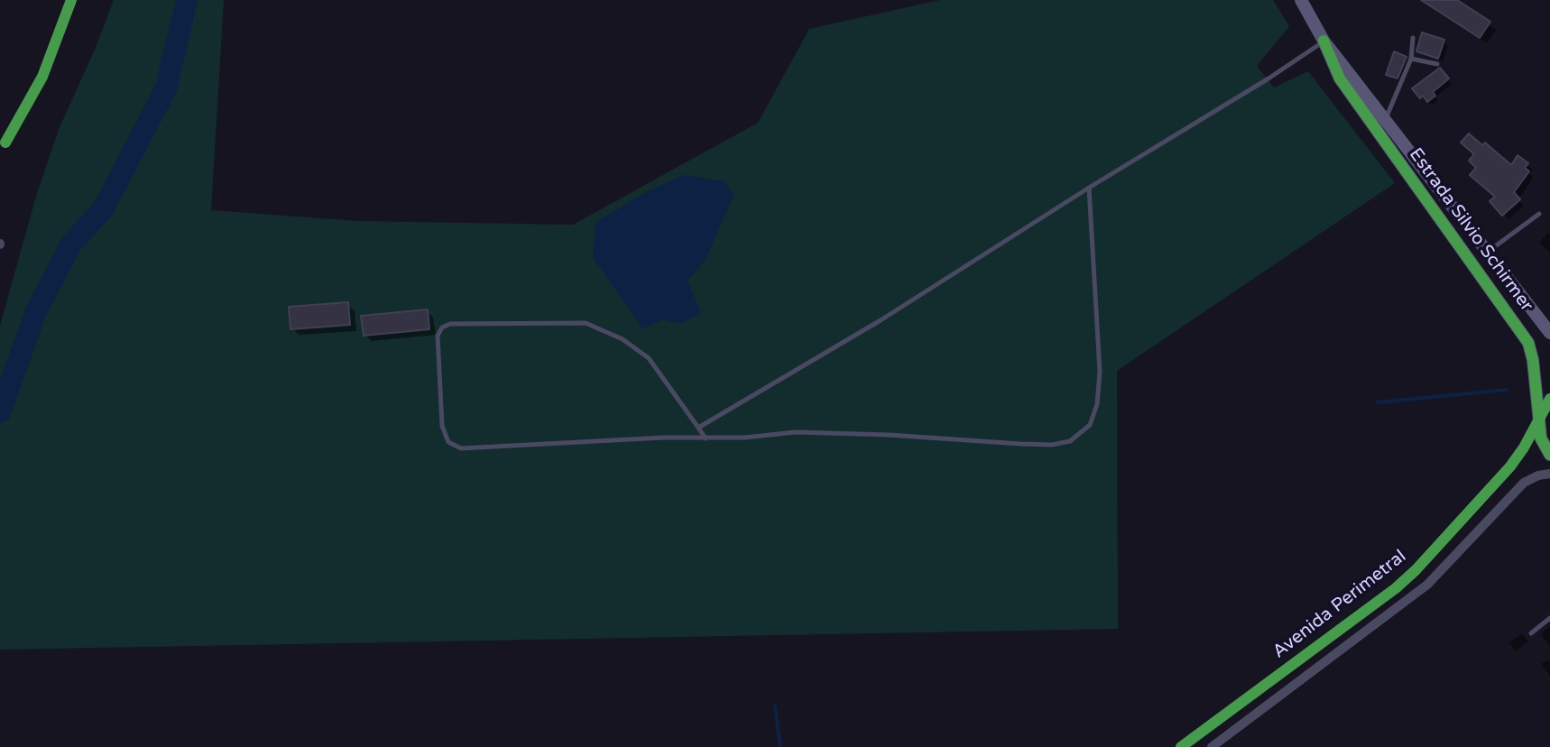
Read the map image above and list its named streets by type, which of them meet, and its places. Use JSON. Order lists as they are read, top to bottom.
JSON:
{
  "streets": {
    "street": ["Estrada Silvio Schirmer", "Avenida Perimetral"]
  },
  "crossings": [
    ["Estrada Silvio Schirmer", "Avenida Perimetral"]
  ]
}
